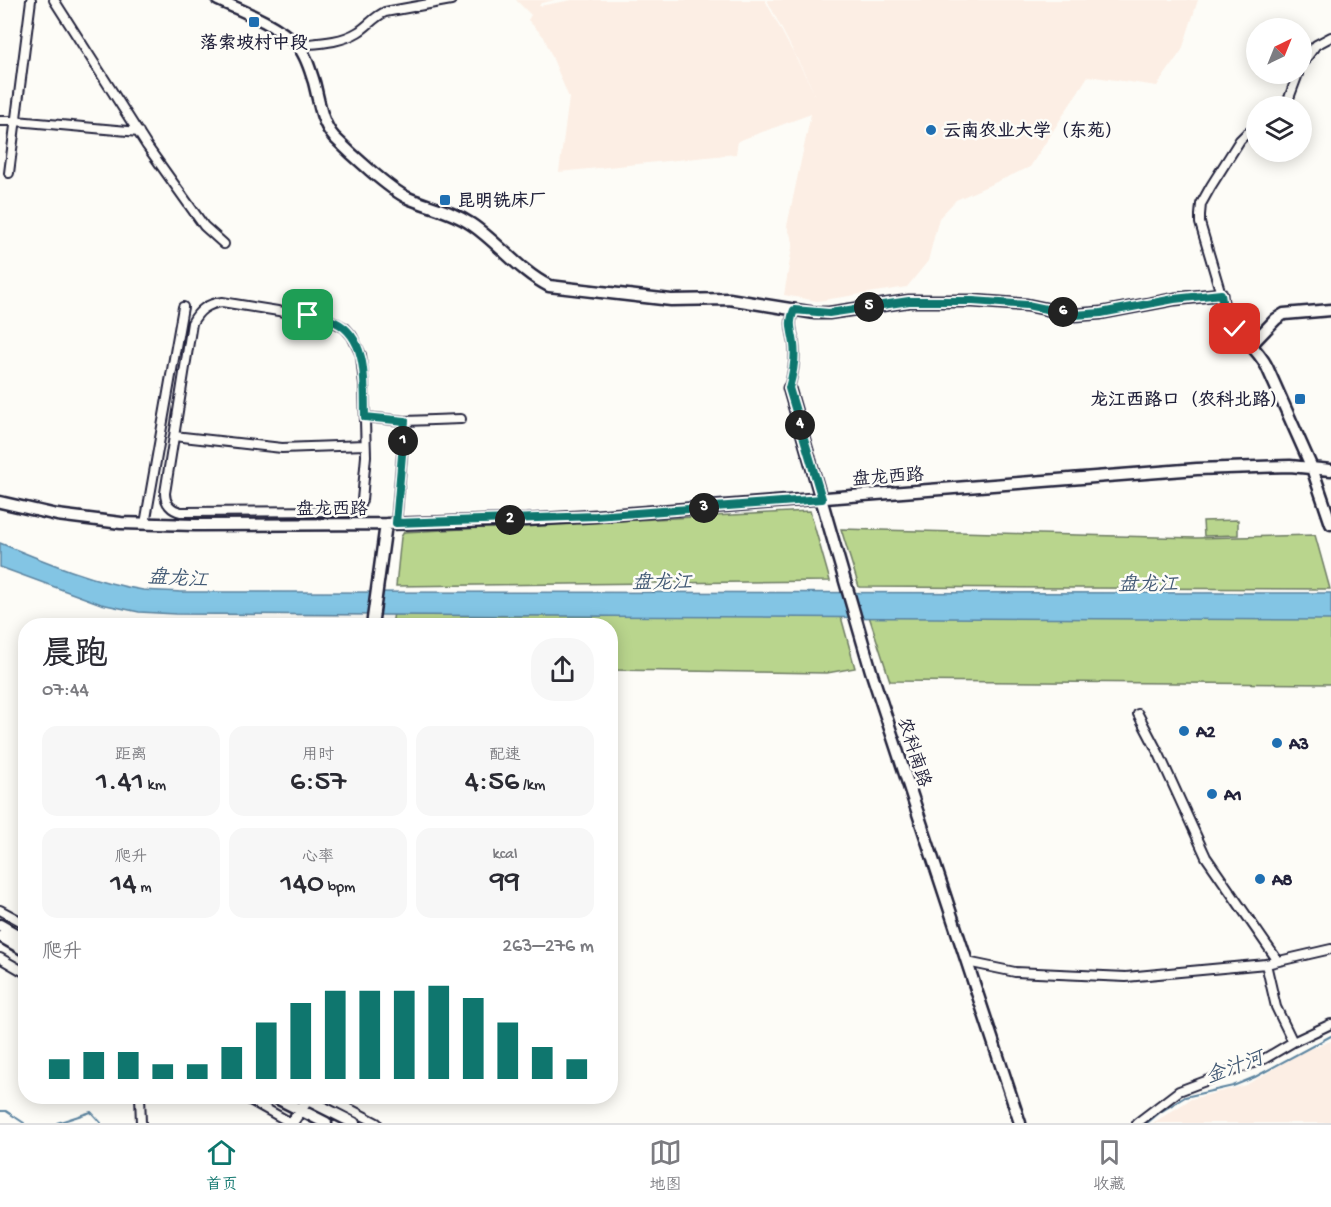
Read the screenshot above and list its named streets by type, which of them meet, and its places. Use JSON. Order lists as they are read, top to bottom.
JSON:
{
  "streets": {
    "street": ["盘龙西路", "农科南路"]
  },
  "crossings": [
    ["盘龙西路", "农科南路"]
  ],
  "water": ["盘龙江", "金汁河"],
  "places": {
    "transit": ["落索坡村中段", "昆明铣床厂", "龙江西路口（农科北路）"],
    "other": [
      "云南农业大学（东苑）",
      "A2",
      "A3",
      "A1",
      "A8"
    ]
  },
  "north": "top right",
  "page": {
    "pins": [
      "5",
      "6",
      "4",
      "1",
      "3",
      "2"
    ],
    "heading": ["晨跑", "07:44"],
    "stats": [
      ["距离", "1.41 km"],
      ["用时", "6:57"],
      ["配速", "4:56 /km"],
      ["爬升", "14 m"],
      ["心率", "140 bpm"],
      ["kcal", "99"]
    ],
    "chart": ["爬升", "263–276 m"],
    "tabs": ["首页", "地图", "收藏"]
  }
}
